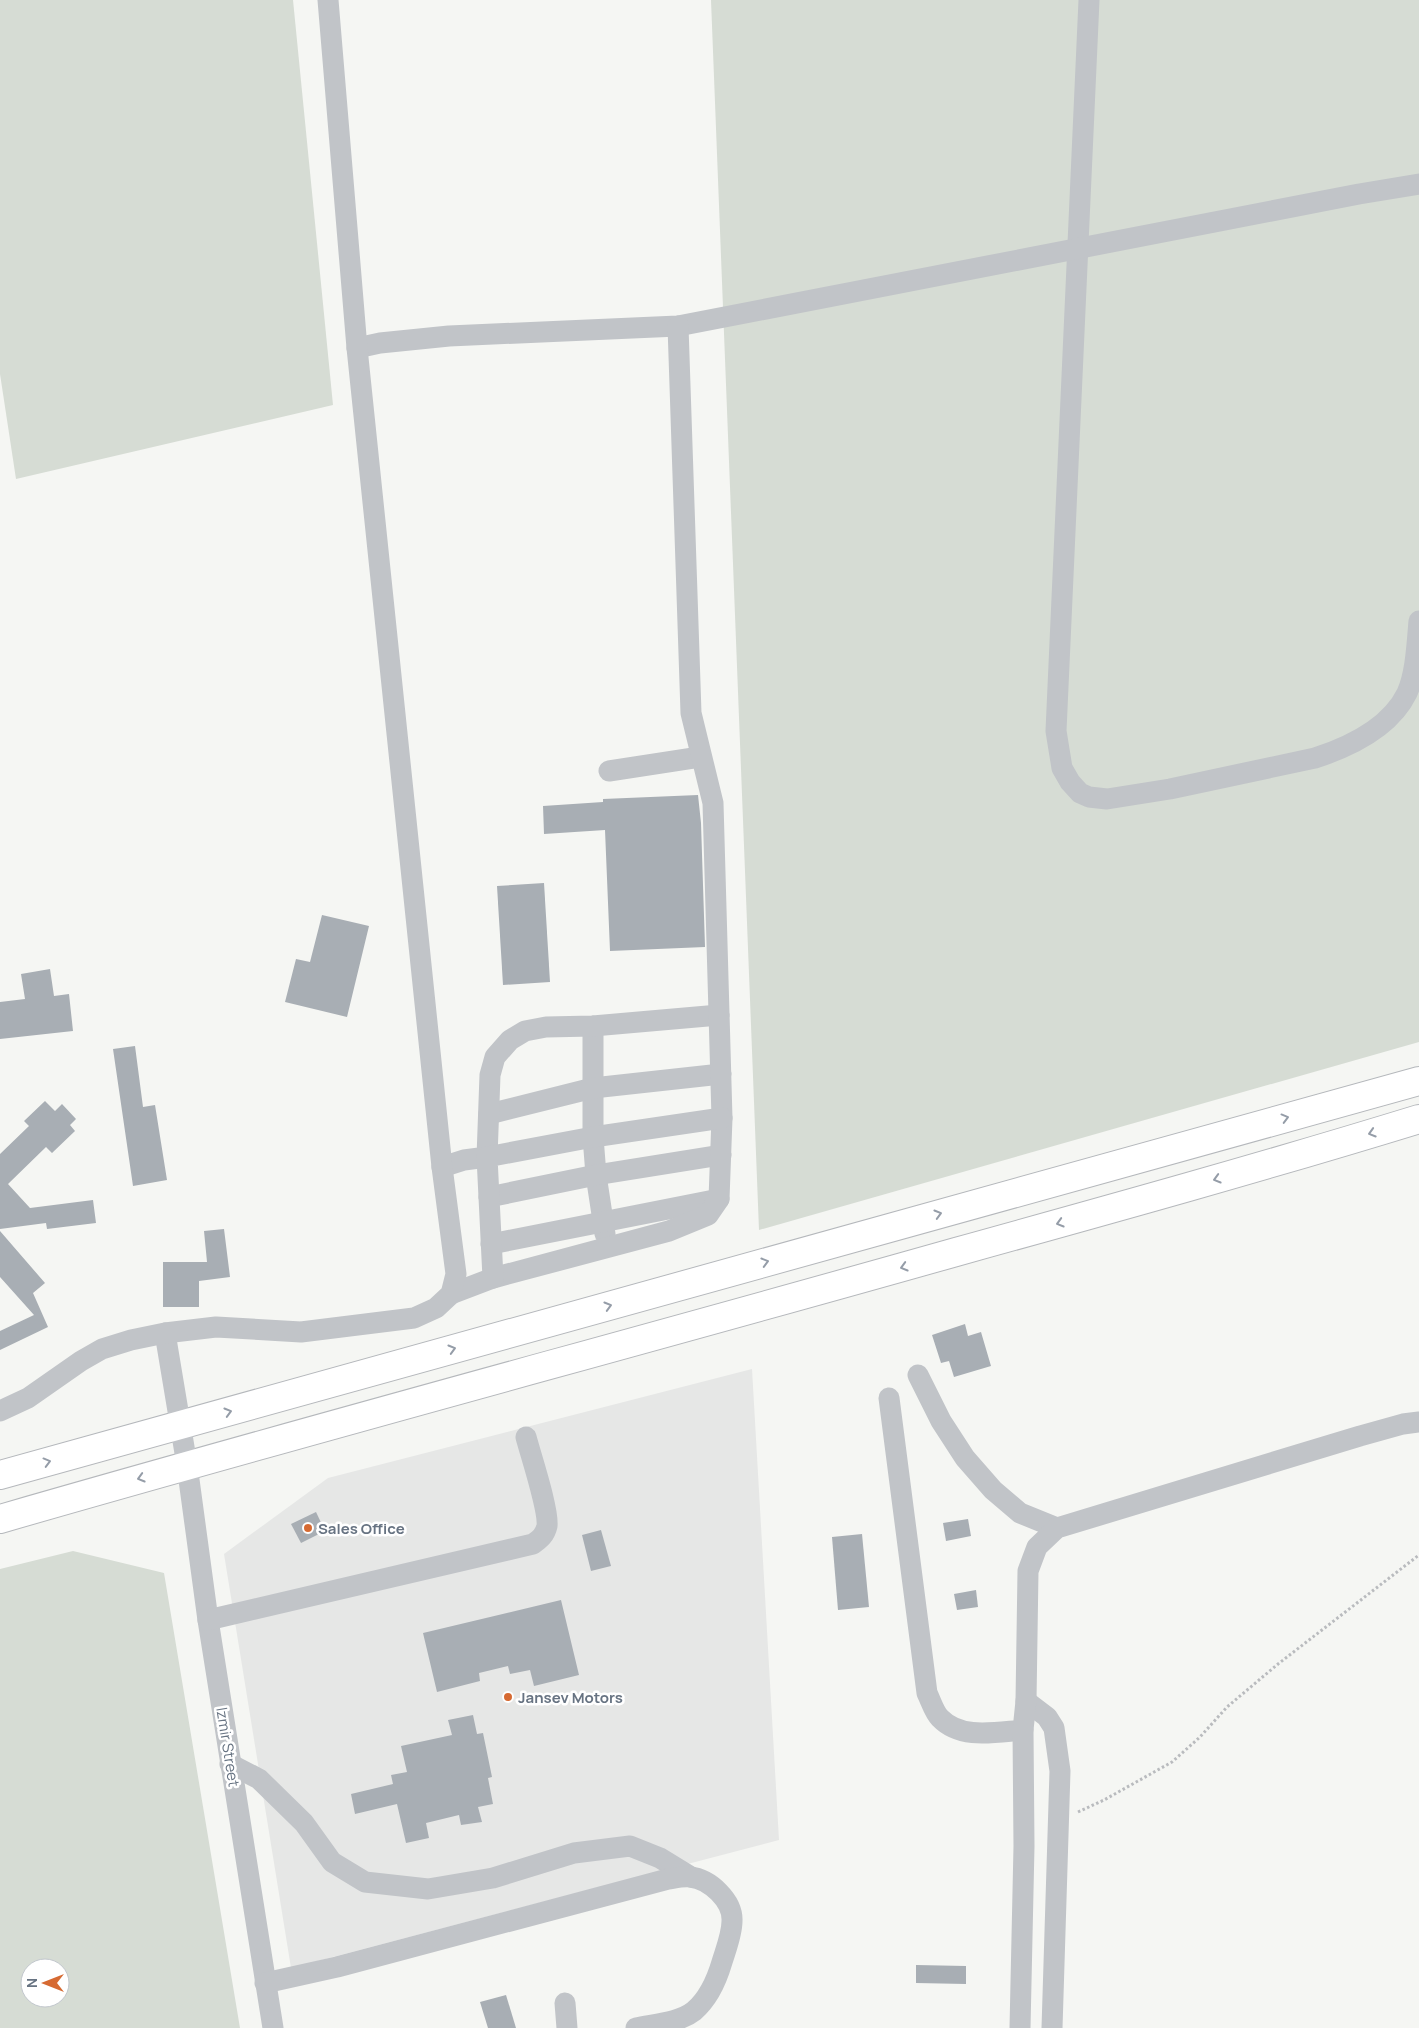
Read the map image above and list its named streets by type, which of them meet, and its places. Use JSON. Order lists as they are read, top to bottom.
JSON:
{
  "streets": {
    "street": ["Izmir Street"]
  },
  "places": ["Sales Office", "Jansev Motors"],
  "north": "left"
}
